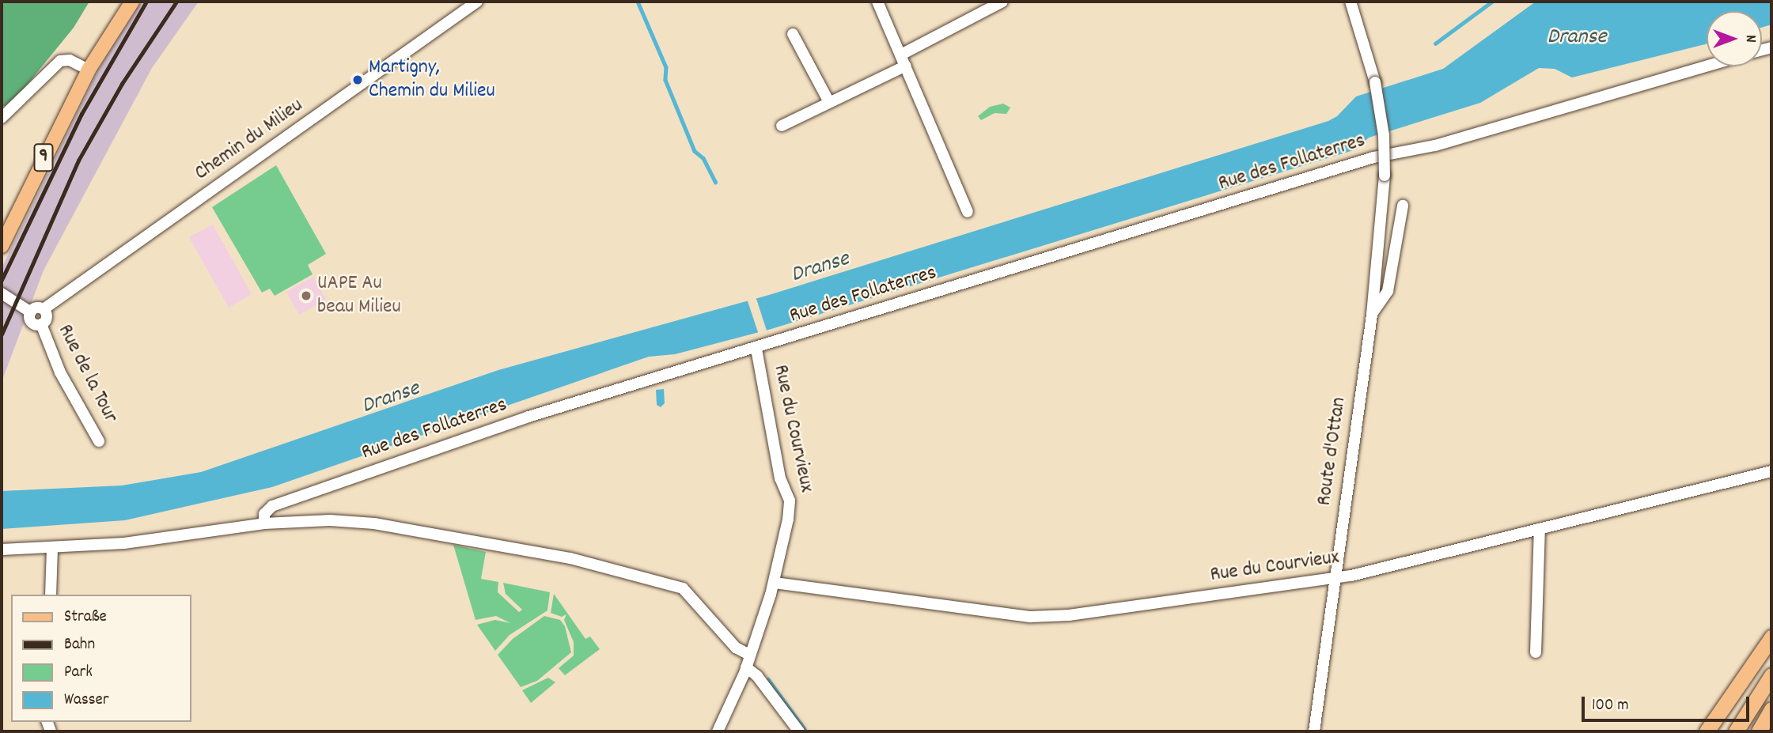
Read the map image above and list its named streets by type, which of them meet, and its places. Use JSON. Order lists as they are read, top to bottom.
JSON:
{
  "streets": {
    "main road": ["9"],
    "street": [
      "Chemin du Milieu",
      "Rue des Follaterres",
      "Rue de la Tour",
      "Rue du Courvieux",
      "Route d'Ottan"
    ]
  },
  "crossings": [
    ["Chemin du Milieu", "Rue de la Tour"],
    ["Rue des Follaterres", "Rue du Courvieux"],
    ["Rue du Courvieux", "Route d'Ottan"]
  ],
  "water": ["Dranse"],
  "places": ["Martigny, Chemin du Milieu", "UAPE Au beau Milieu"],
  "legend": [
    "Straße",
    "Bahn",
    "Park",
    "Wasser"
  ],
  "scale_bar": "100 m",
  "north": "right"
}
